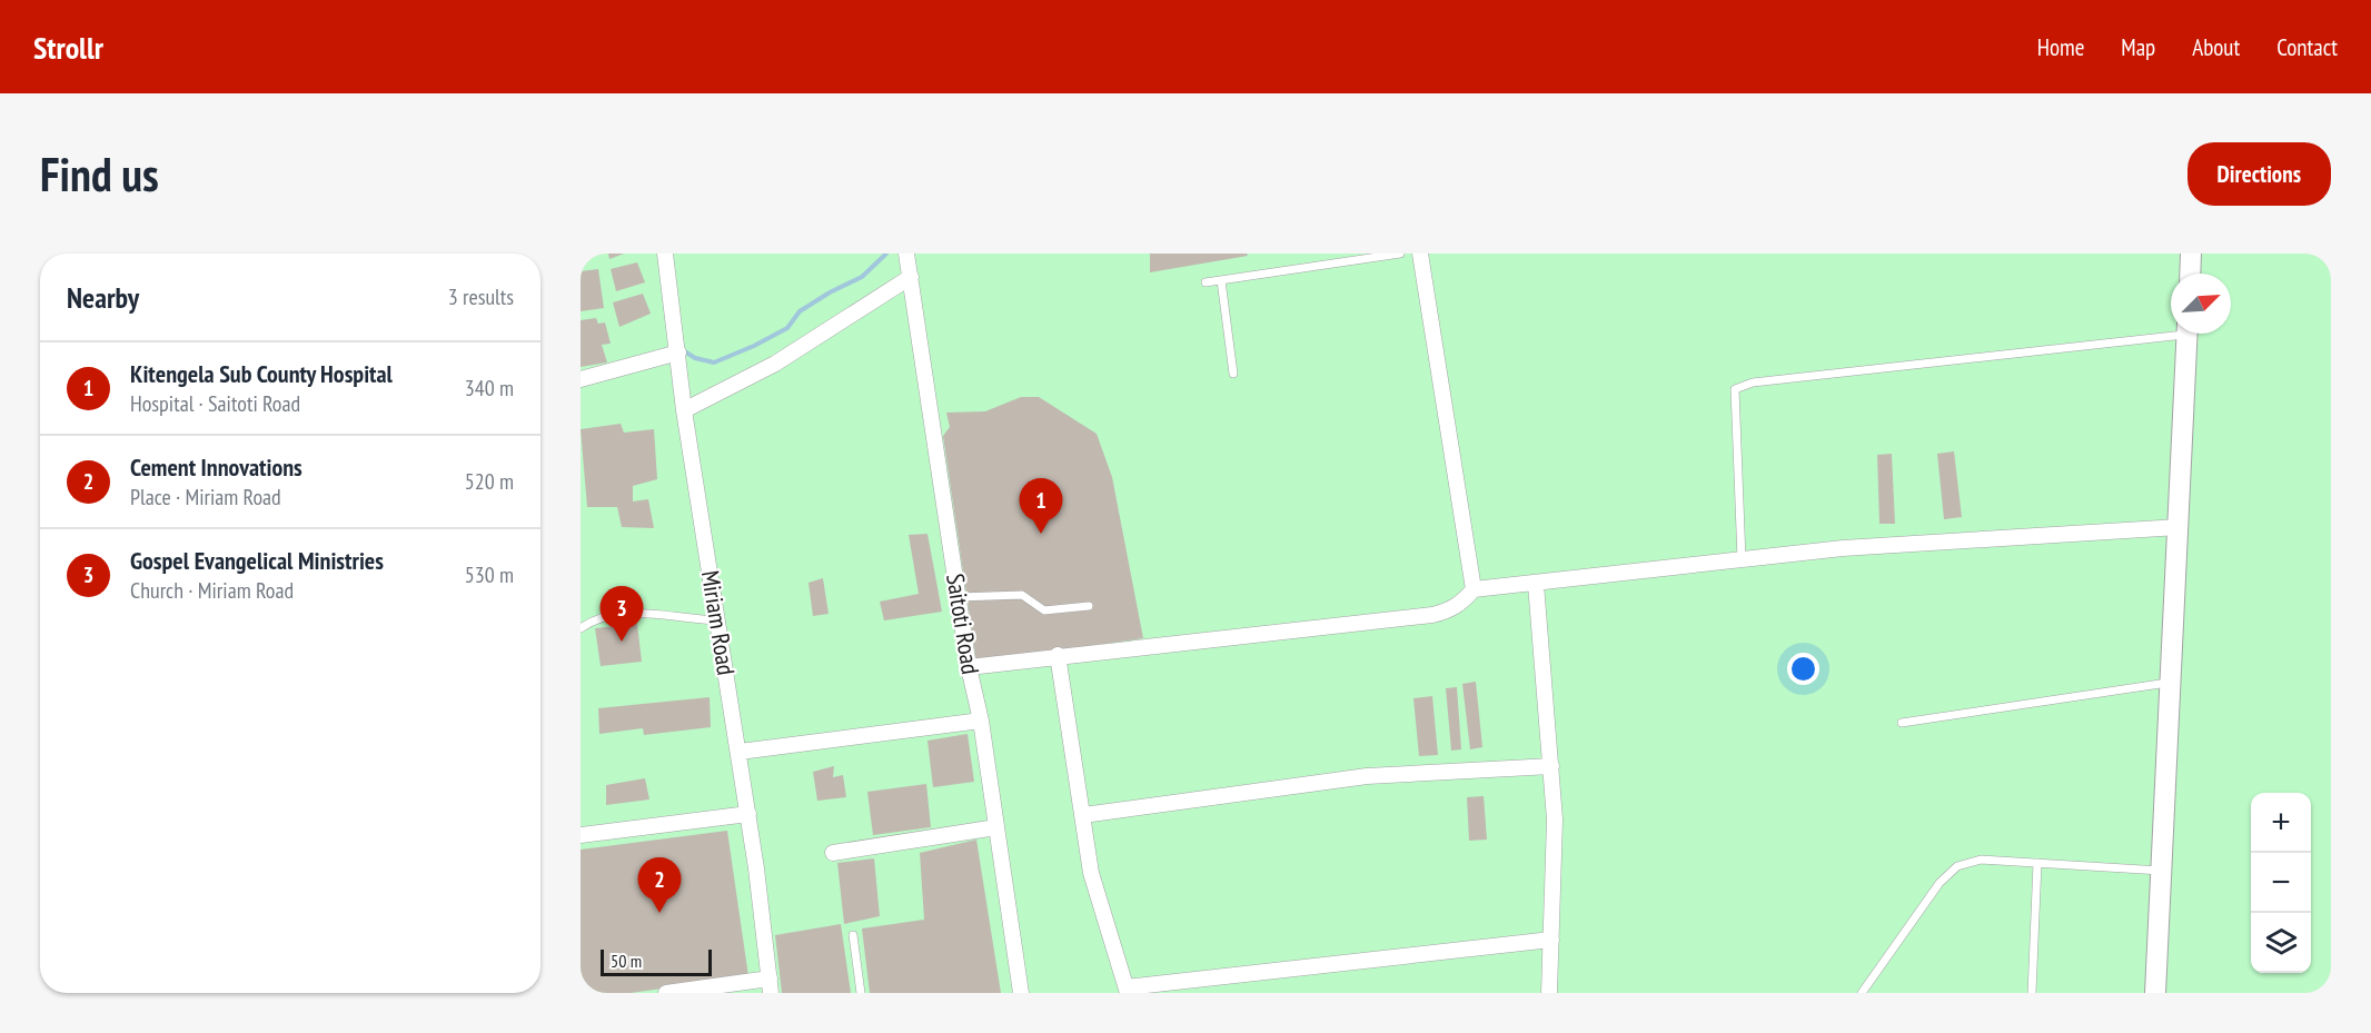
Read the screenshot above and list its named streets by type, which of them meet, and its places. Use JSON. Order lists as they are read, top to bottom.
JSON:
{
  "streets": {
    "street": ["Miriam Road", "Saitoti Road"]
  },
  "scale_bar": "50 m",
  "north": "top right",
  "page": {
    "header": "Strollr",
    "nav": [
      "Home",
      "Map",
      "About",
      "Contact"
    ],
    "buttons": "Directions",
    "title": "Find us",
    "heading": ["Nearby", "3 results"],
    "list": [
      {
        "mark": "1",
        "name": "Kitengela Sub County Hospital",
        "note": "Hospital · Saitoti Road",
        "value": "340 m"
      },
      {
        "mark": "2",
        "name": "Cement Innovations",
        "note": "Place · Miriam Road",
        "value": "520 m"
      },
      {
        "mark": "3",
        "name": "Gospel Evangelical Ministries",
        "note": "Church · Miriam Road",
        "value": "530 m"
      }
    ],
    "pins": ["1", "3", "2"],
    "map_buttons": ["+", "−"],
    "scale": "50 m"
  }
}
